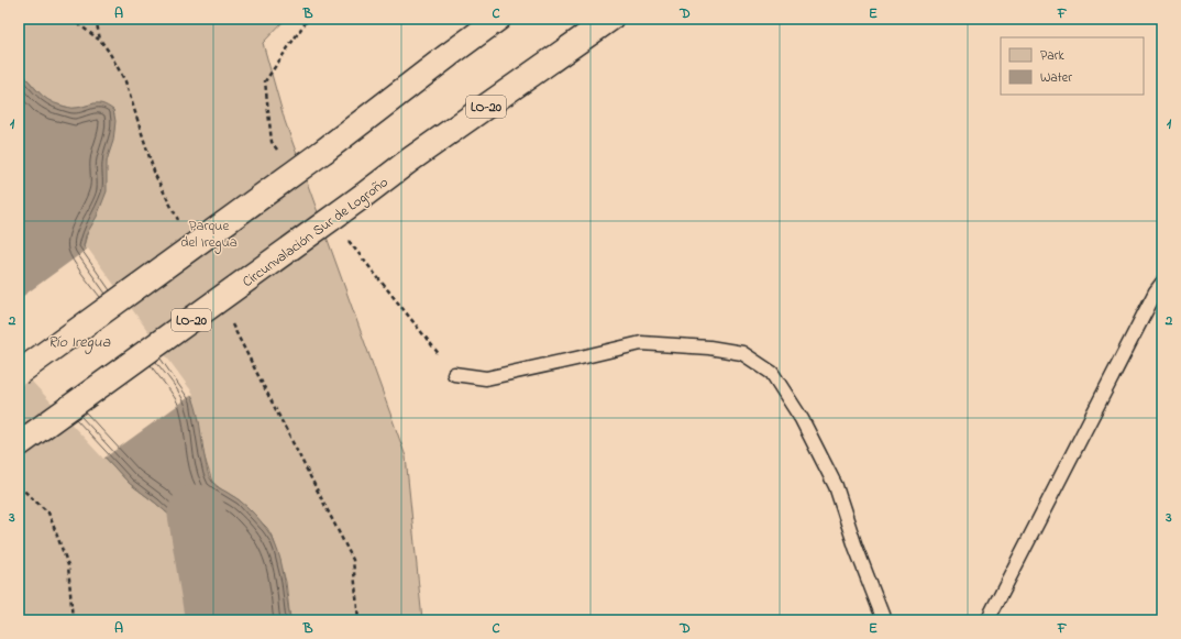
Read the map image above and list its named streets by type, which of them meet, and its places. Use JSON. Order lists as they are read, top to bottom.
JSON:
{
  "streets": {
    "highway": ["LO-20", "Circunvalación Sur de Logroño"]
  },
  "water": ["Río Iregua"],
  "parks": ["Parque del Iregua"],
  "legend": ["Park", "Water"],
  "grid": {
    "columns": [
      "A",
      "B",
      "C",
      "D",
      "E",
      "F"
    ],
    "rows": ["1", "2", "3"]
  }
}
